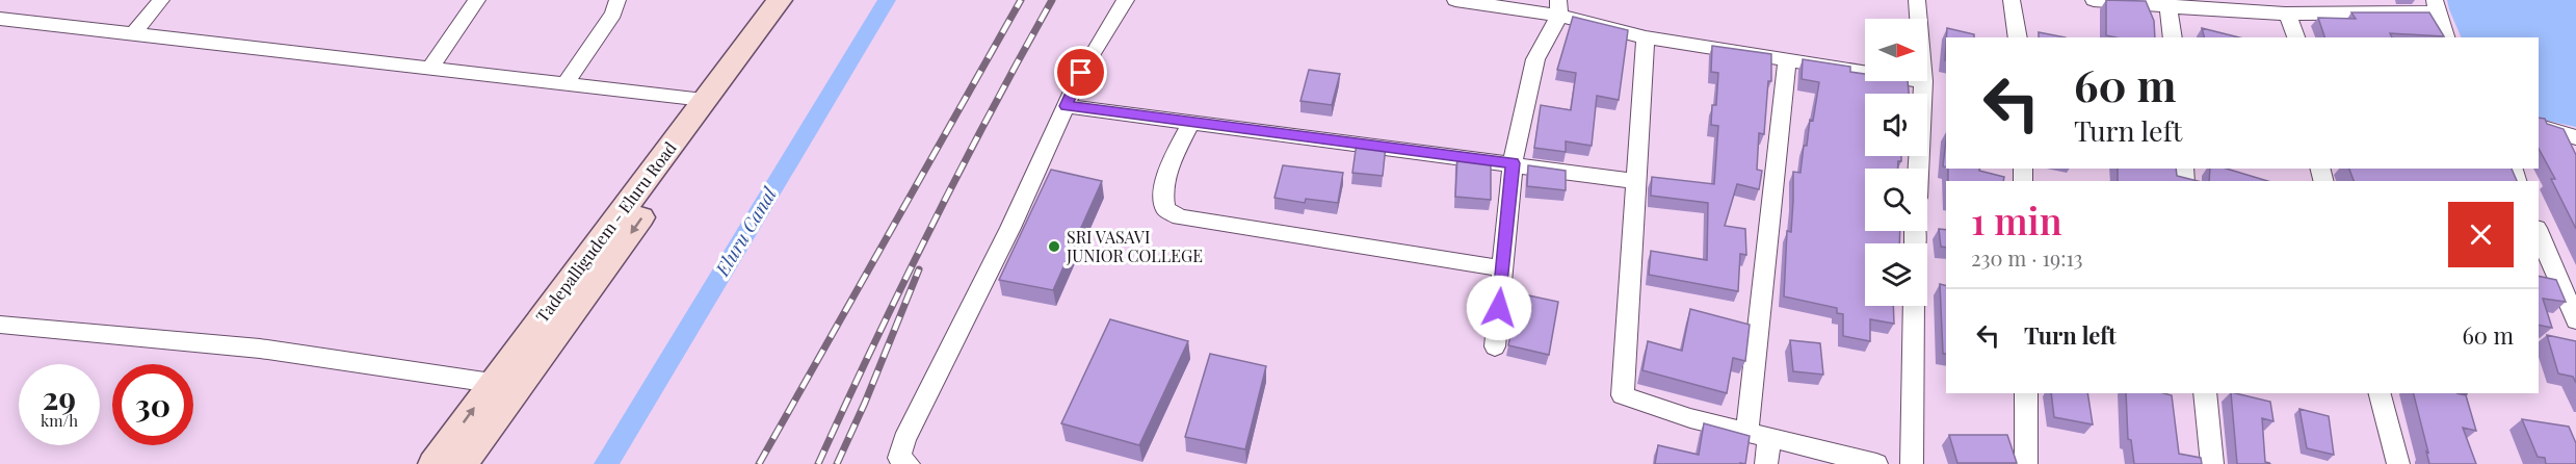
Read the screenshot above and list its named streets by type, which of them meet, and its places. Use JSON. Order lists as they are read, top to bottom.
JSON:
{
  "streets": {
    "main road": ["Tadepalligudem - Eluru Road"]
  },
  "water": ["Eluru Canal"],
  "places": ["SRI VASAVI JUNIOR COLLEGE"],
  "north": "right",
  "page": {
    "turn": ["60 m", "Turn left"],
    "heading": ["1 min", "230 m · 19:13"],
    "list": [
      {
        "name": "Turn left",
        "value": "60 m"
      }
    ],
    "speed": "29 km/h",
    "limit": "30"
  }
}
